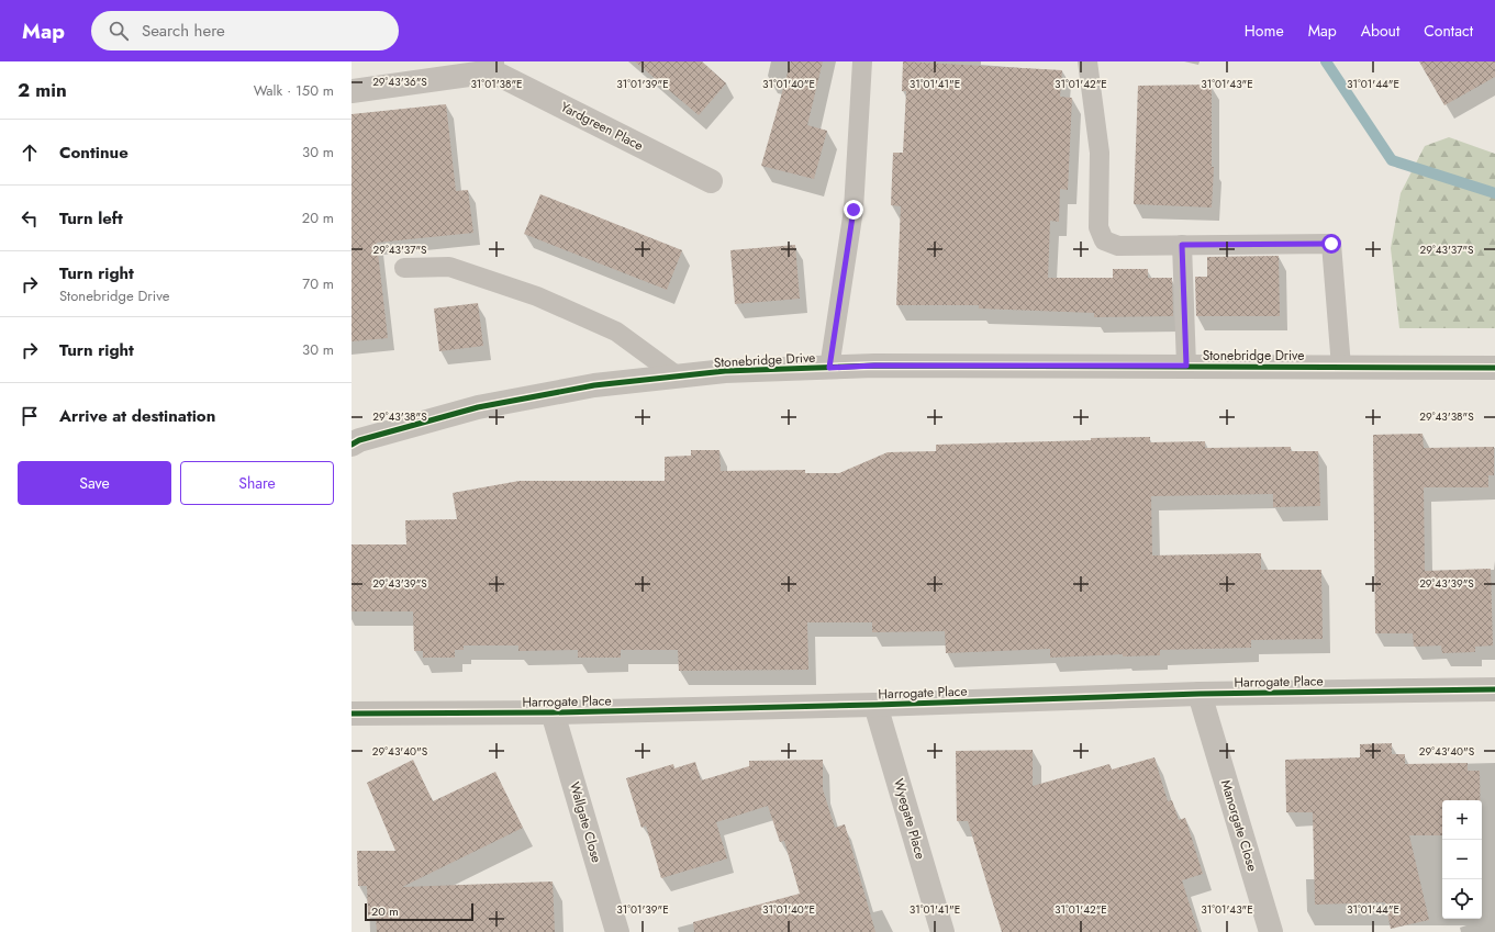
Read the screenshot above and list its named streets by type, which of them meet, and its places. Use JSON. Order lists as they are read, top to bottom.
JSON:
{
  "streets": {
    "street": [
      "Yardgreen Place",
      "Stonebridge Drive",
      "Harrogate Place",
      "Wyegate Place",
      "Wallgate Close",
      "Manorgate Close"
    ]
  },
  "crossings": [
    ["Harrogate Place", "Wyegate Place"],
    ["Harrogate Place", "Wallgate Close"],
    ["Harrogate Place", "Manorgate Close"]
  ],
  "scale_bar": "20 m",
  "page": {
    "header": "Map",
    "search": "Search here",
    "nav": [
      "Home",
      "Map",
      "About",
      "Contact"
    ],
    "heading": ["2 min", "Walk · 150 m"],
    "list": [
      ["Continue", "30 m"],
      ["Turn left", "20 m"],
      ["Turn right", "Stonebridge Drive", "70 m"],
      ["Turn right", "30 m"],
      "Arrive at destination"
    ],
    "buttons": ["Save", "Share"],
    "map_buttons": ["+", "−"],
    "scale": "20 m"
  },
  "coordinates": [
    "29°43'36\"S",
    "31°01'38\"E",
    "31°01'39\"E",
    "31°01'40\"E",
    "31°01'41\"E",
    "31°01'42\"E",
    "31°01'43\"E",
    "31°01'44\"E",
    "29°43'37\"S",
    "29°43'38\"S",
    "29°43'39\"S",
    "29°43'40\"S"
  ]
}
